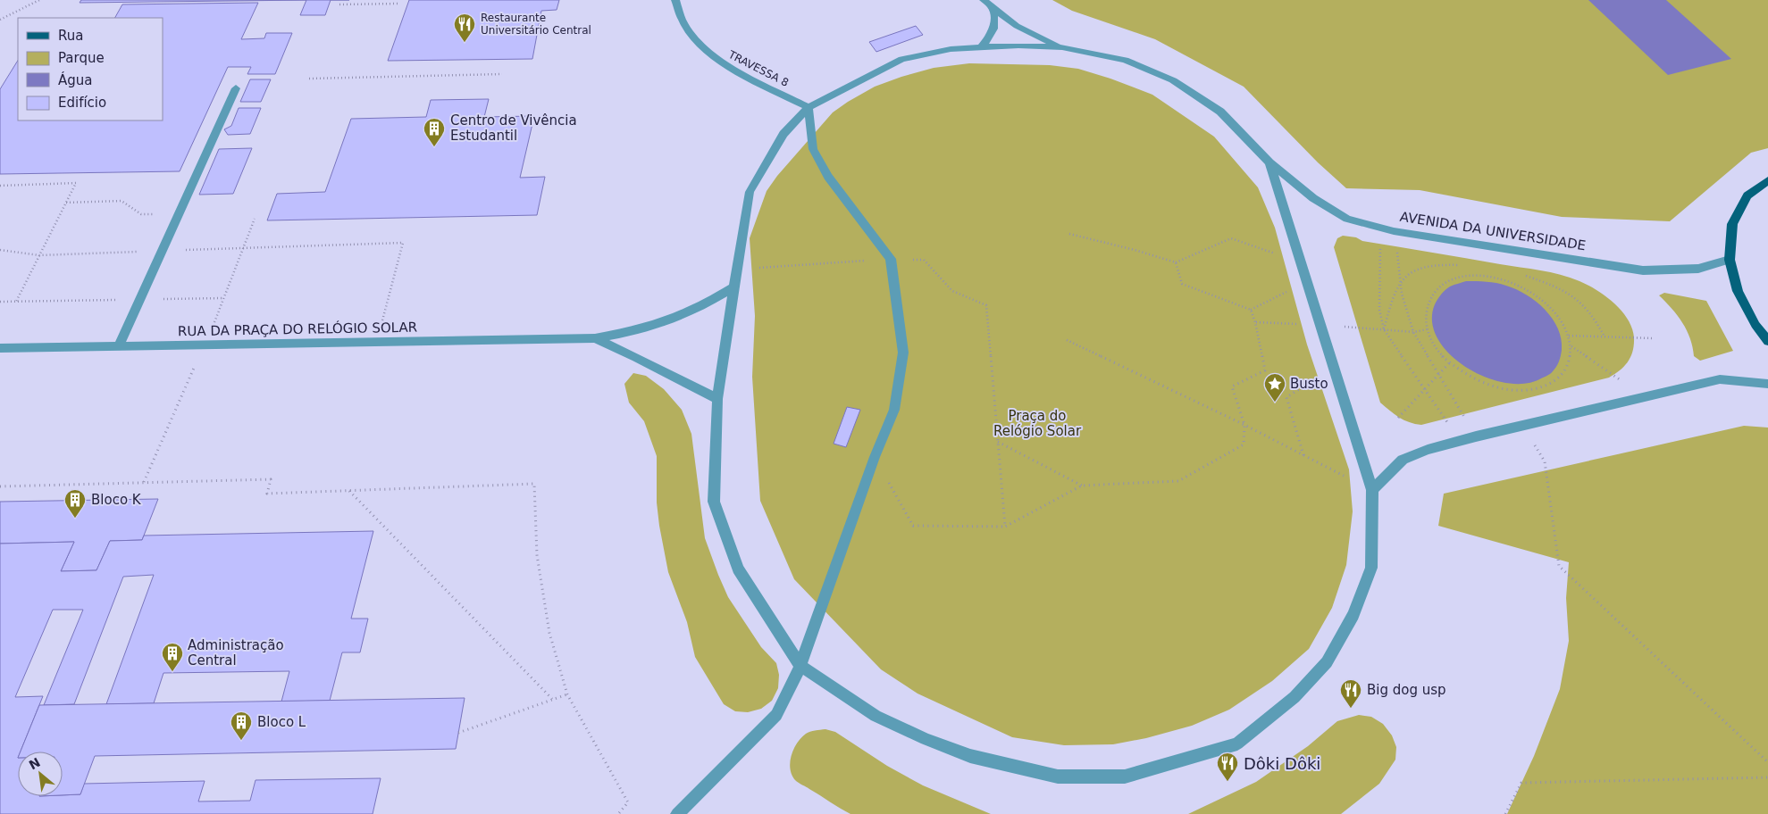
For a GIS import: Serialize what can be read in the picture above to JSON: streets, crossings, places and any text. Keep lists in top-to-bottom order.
{
  "streets": {
    "street": ["TRAVESSA 8", "AVENIDA DA UNIVERSIDADE", "RUA DA PRAÇA DO RELÓGIO SOLAR"]
  },
  "parks": ["Praça do Relógio Solar"],
  "places": {
    "restaurant": ["Restaurante Universitário Central", "Big dog usp", "Dôki Dôki"],
    "building": [
      "Centro de Vivência Estudantil",
      "Bloco K",
      "Administração Central",
      "Bloco L"
    ],
    "place": ["Busto"]
  },
  "legend": [
    "Rua",
    "Parque",
    "Água",
    "Edifício"
  ],
  "north": "top left"
}
